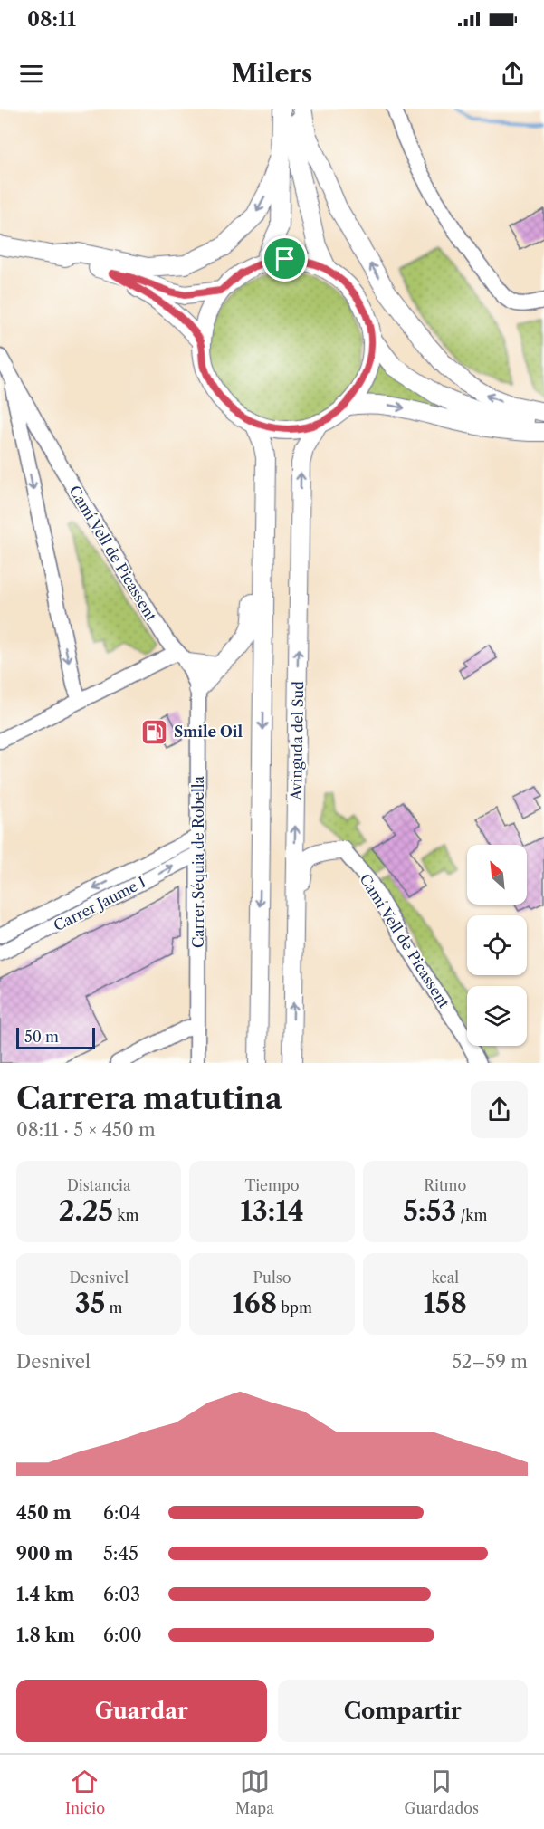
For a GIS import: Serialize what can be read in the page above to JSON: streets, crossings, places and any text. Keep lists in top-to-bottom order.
{
  "streets": {
    "main road": ["Avinguda del Sud"],
    "street": ["Camí Vell de Picassent", "Carrer Séquia de Robella", "Carrer Jaume I"]
  },
  "crossings": [
    ["Camí Vell de Picassent", "Carrer Séquia de Robella"],
    ["Carrer Séquia de Robella", "Carrer Jaume I"]
  ],
  "places": {
    "fuel station": ["Smile Oil"]
  },
  "scale_bar": "50 m",
  "north": "top left",
  "page": {
    "status": "08:11",
    "header": "Milers",
    "scale": "50 m",
    "heading": ["Carrera matutina", "08:11 · 5 × 450 m"],
    "stats": [
      ["Distancia", "2.25 km"],
      ["Tiempo", "13:14"],
      ["Ritmo", "5:53 /km"],
      ["Desnivel", "35 m"],
      ["Pulso", "168 bpm"],
      ["kcal", "158"]
    ],
    "chart": ["Desnivel", "52–59 m"],
    "list": [
      {
        "name": "450 m",
        "note": "6:04"
      },
      {
        "name": "900 m",
        "note": "5:45"
      },
      {
        "name": "1.4 km",
        "note": "6:03"
      },
      {
        "name": "1.8 km",
        "note": "6:00"
      }
    ],
    "buttons": ["Guardar", "Compartir"],
    "tabs": ["Inicio", "Mapa", "Guardados"]
  }
}
